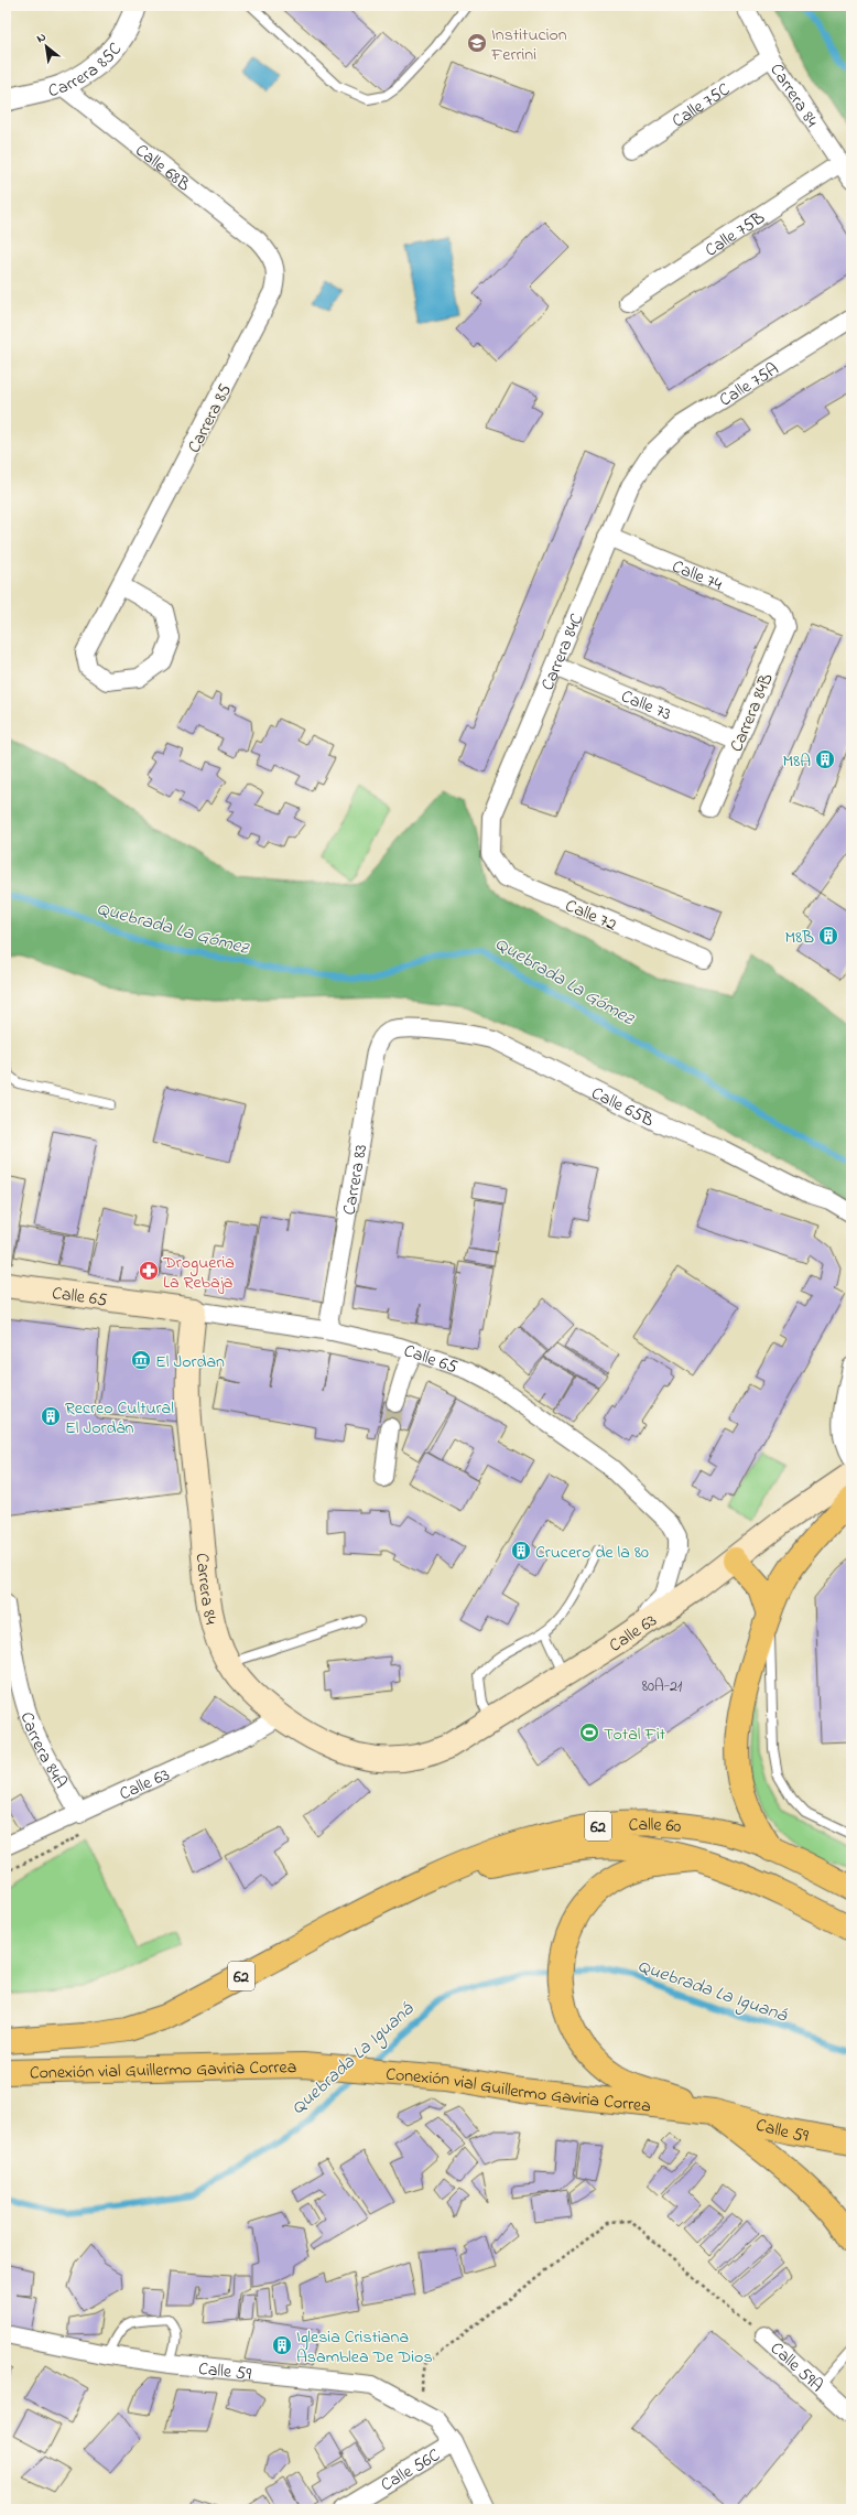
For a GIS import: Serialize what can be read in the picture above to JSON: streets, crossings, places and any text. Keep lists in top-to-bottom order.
{
  "streets": {
    "highway": [
      "Calle 60",
      "62",
      "Conexión vial Guillermo Gaviria Correa",
      "Calle 59"
    ],
    "main road": ["Carrera 84", "Calle 65", "Calle 63"],
    "street": [
      "Carrera 85C",
      "Calle 75C",
      "Calle 68B",
      "Calle 75B",
      "Calle 75A",
      "Carrera 85",
      "Calle 74",
      "Carrera 84C",
      "Calle 73",
      "Carrera 84B",
      "Calle 72",
      "Calle 65B",
      "Carrera 83",
      "Carrera 84A",
      "Calle 59A",
      "Calle 56C"
    ]
  },
  "crossings": [
    ["Carrera 85C", "Calle 68B"],
    ["Carrera 84", "Calle 75C"],
    ["Carrera 84", "Calle 75B"],
    ["Carrera 84", "Calle 65"],
    ["Carrera 84", "Calle 63"],
    ["Calle 68B", "Carrera 85"],
    ["Calle 75A", "Carrera 84C"],
    ["Calle 74", "Carrera 84C"],
    ["Calle 74", "Carrera 84B"],
    ["Carrera 84C", "Calle 73"],
    ["Carrera 84C", "Calle 72"],
    ["Calle 73", "Carrera 84B"],
    ["Calle 65B", "Carrera 83"],
    ["Carrera 83", "Calle 65"],
    ["Calle 65", "Calle 63"],
    ["Calle 63", "Carrera 84A"],
    ["Calle 60", "Conexión vial Guillermo Gaviria Correa"],
    ["Conexión vial Guillermo Gaviria Correa", "Calle 59"],
    ["Calle 59", "Calle 56C"]
  ],
  "water": ["Quebrada La Gómez", "Quebrada La Iguaná"],
  "places": {
    "school or university": ["Institucion Ferrini"],
    "building": [
      "M8A",
      "M8B",
      "Recreo Cultural El Jordán",
      "Crucero de la 80",
      "Iglesia Cristiana Asamblea De Dios"
    ],
    "pharmacy": ["Drogueria La Rebaja"],
    "museum": ["El Jordan"],
    "sports": ["Total Fit"]
  },
  "house_numbers": ["80A-21"],
  "north": "top left"
}
